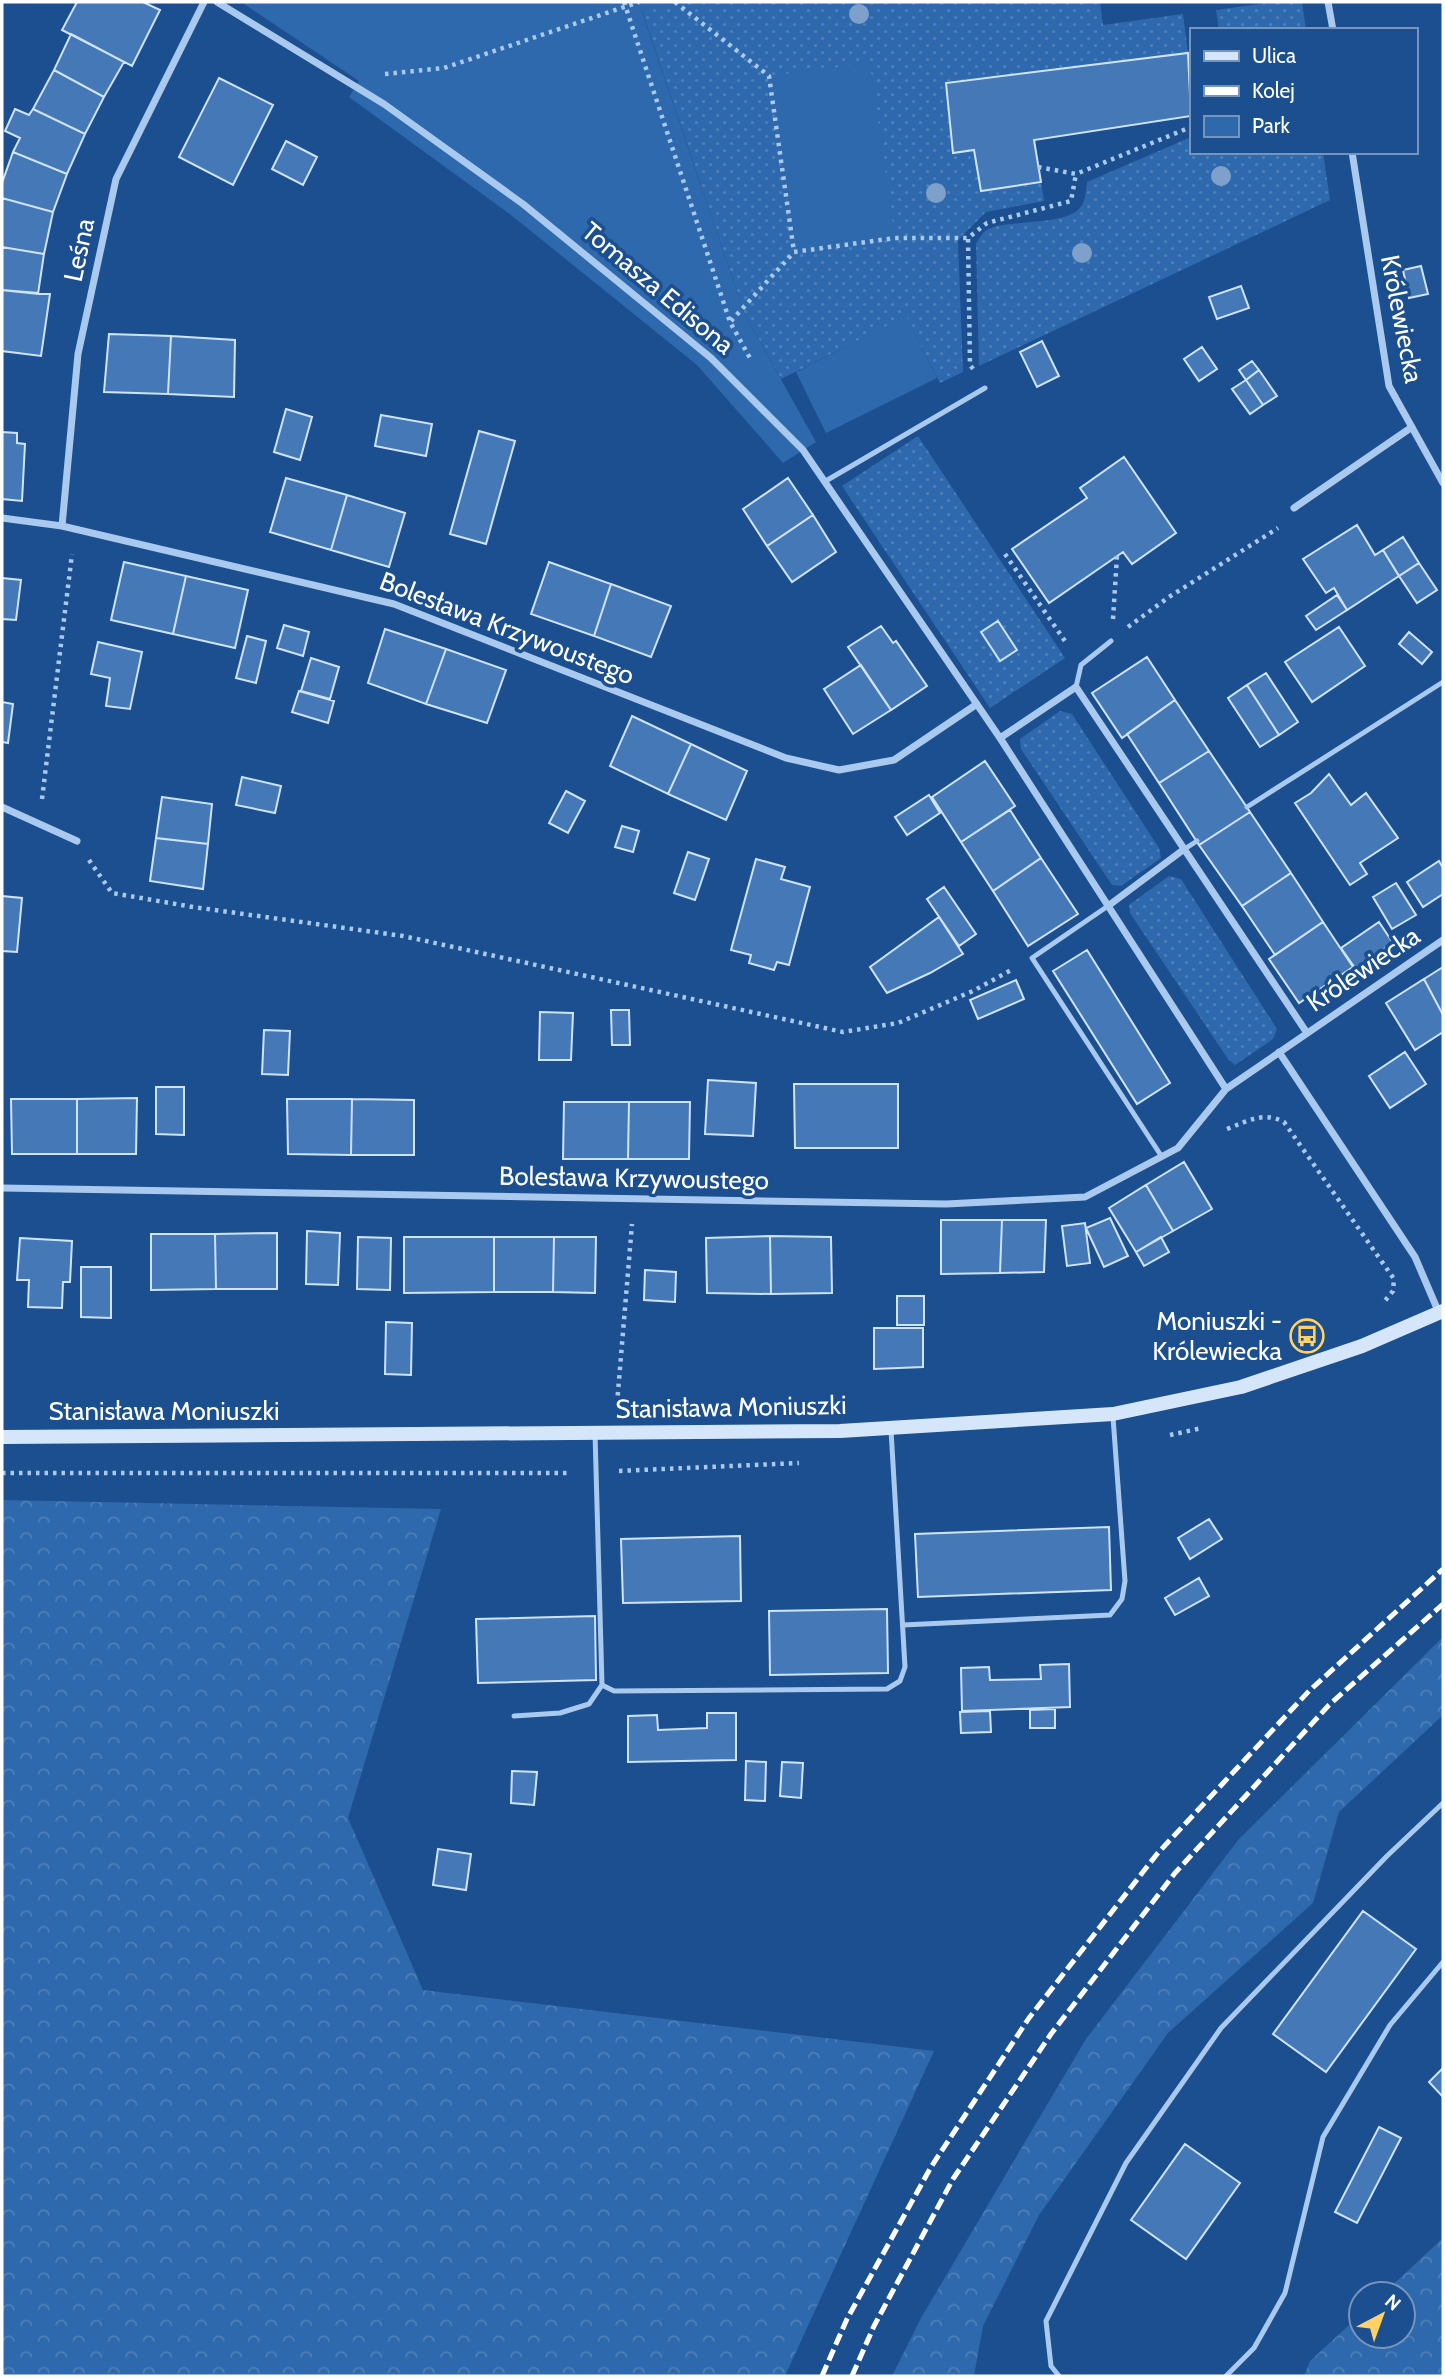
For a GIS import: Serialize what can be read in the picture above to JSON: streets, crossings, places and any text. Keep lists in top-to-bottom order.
{
  "streets": {
    "street": [
      "Leśna",
      "Tomasza Edisona",
      "Królewiecka",
      "Bolesława Krzywoustego",
      "Stanisława Moniuszki"
    ]
  },
  "crossings": [
    ["Leśna", "Bolesława Krzywoustego"],
    ["Tomasza Edisona", "Bolesława Krzywoustego"],
    ["Królewiecka", "Bolesława Krzywoustego"]
  ],
  "places": {
    "bus stop": ["Moniuszki - Królewiecka"]
  },
  "legend": ["Ulica", "Kolej", "Park"],
  "north": "top right"
}
